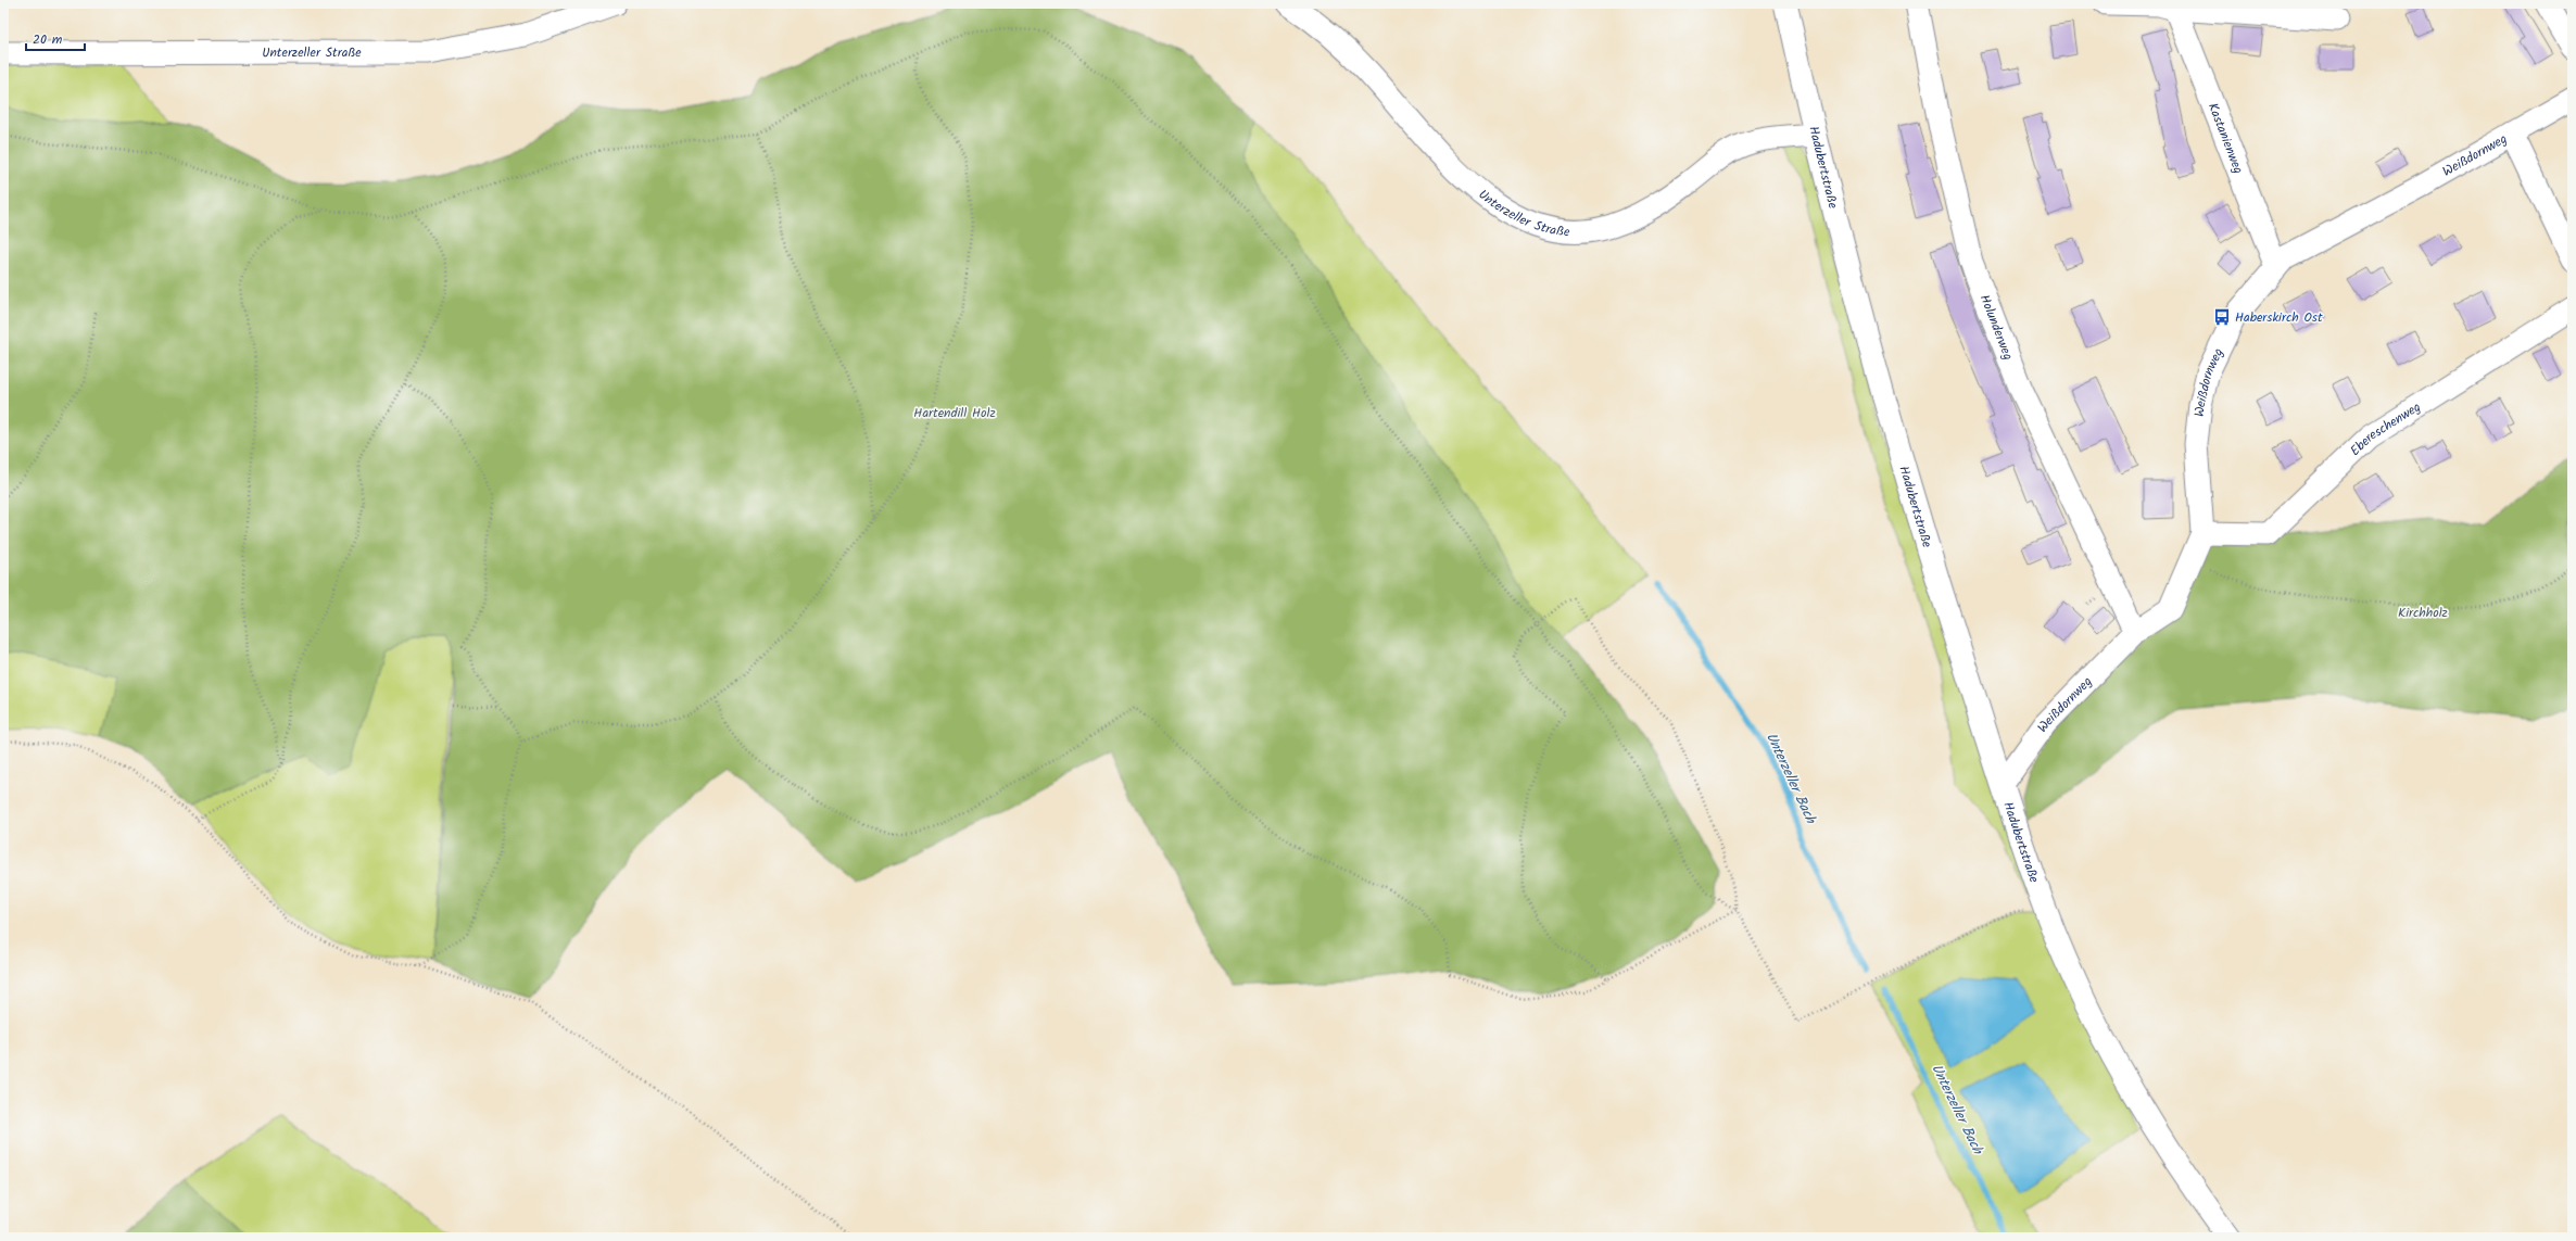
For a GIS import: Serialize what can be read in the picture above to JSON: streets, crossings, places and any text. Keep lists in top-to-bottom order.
{
  "streets": {
    "street": [
      "Unterzeller Straße",
      "Kastanienweg",
      "Weißdornweg",
      "Hadubertstraße",
      "Holunderweg",
      "Ebereschenweg"
    ]
  },
  "crossings": [
    ["Unterzeller Straße", "Hadubertstraße"],
    ["Kastanienweg", "Weißdornweg"],
    ["Weißdornweg", "Hadubertstraße"],
    ["Weißdornweg", "Holunderweg"],
    ["Weißdornweg", "Ebereschenweg"]
  ],
  "water": ["Unterzeller Bach"],
  "parks": ["Hartendill Holz", "Kirchholz"],
  "places": {
    "bus stop": ["Haberskirch Ost"]
  },
  "scale_bar": "20 m"
}
